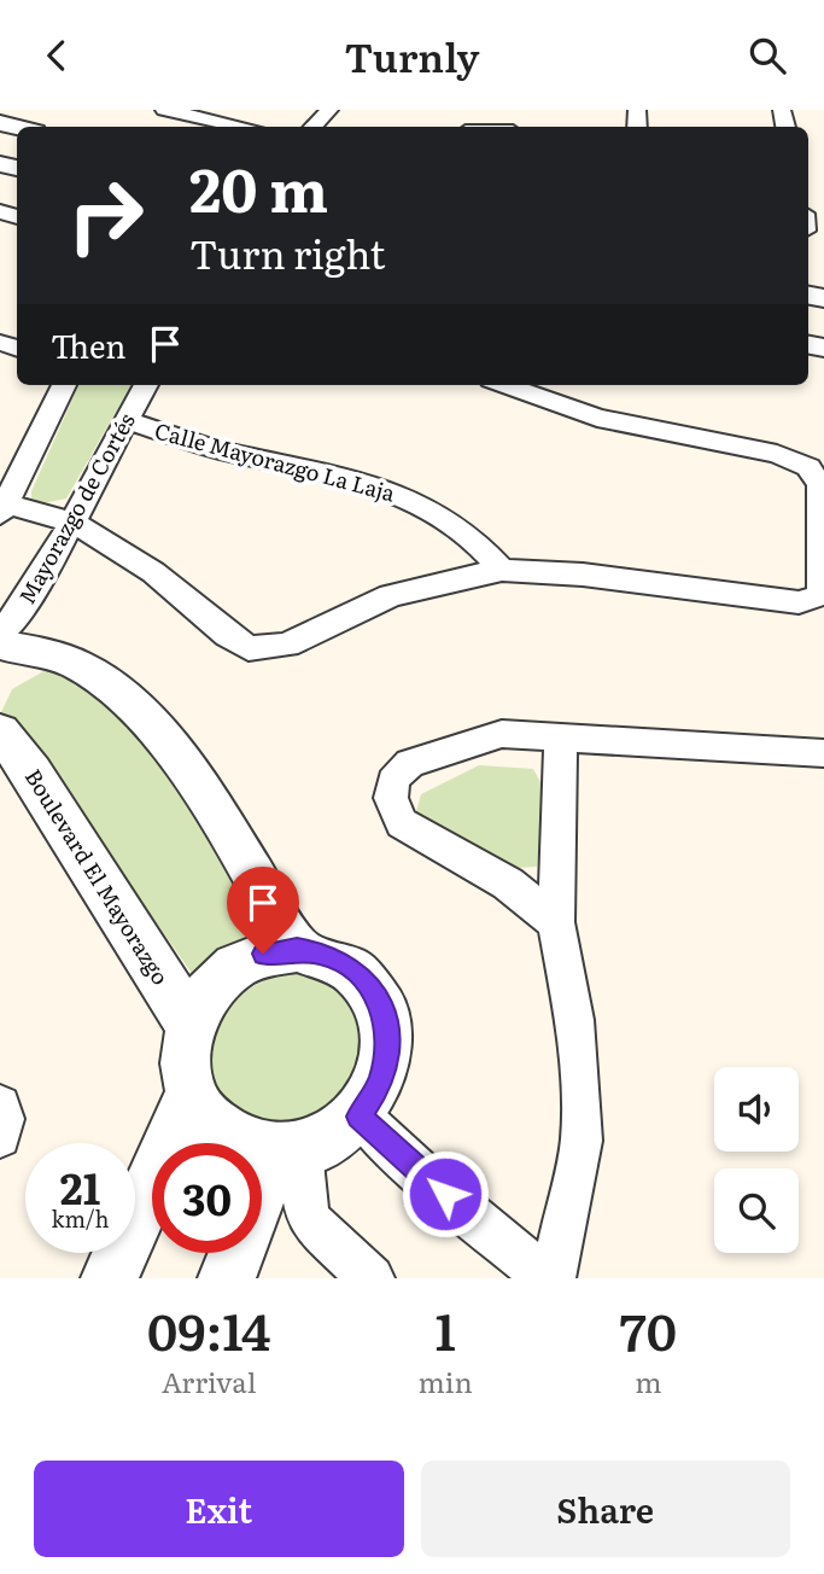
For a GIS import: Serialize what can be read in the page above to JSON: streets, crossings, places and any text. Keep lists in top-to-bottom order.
{
  "streets": {
    "street": ["Calle Mayorazgo La Laja", "Mayorazgo de Cortés", "Boulevard El Mayorazgo"]
  },
  "crossings": [
    ["Calle Mayorazgo La Laja", "Mayorazgo de Cortés"]
  ],
  "page": {
    "header": "Turnly",
    "turn": ["20 m", "Turn right"],
    "then": "Then",
    "speed": "21 km/h",
    "limit": "30",
    "eta": [
      "09:14",
      "Arrival",
      "1",
      "min",
      "70",
      "m"
    ],
    "buttons": ["Exit", "Share"]
  }
}
